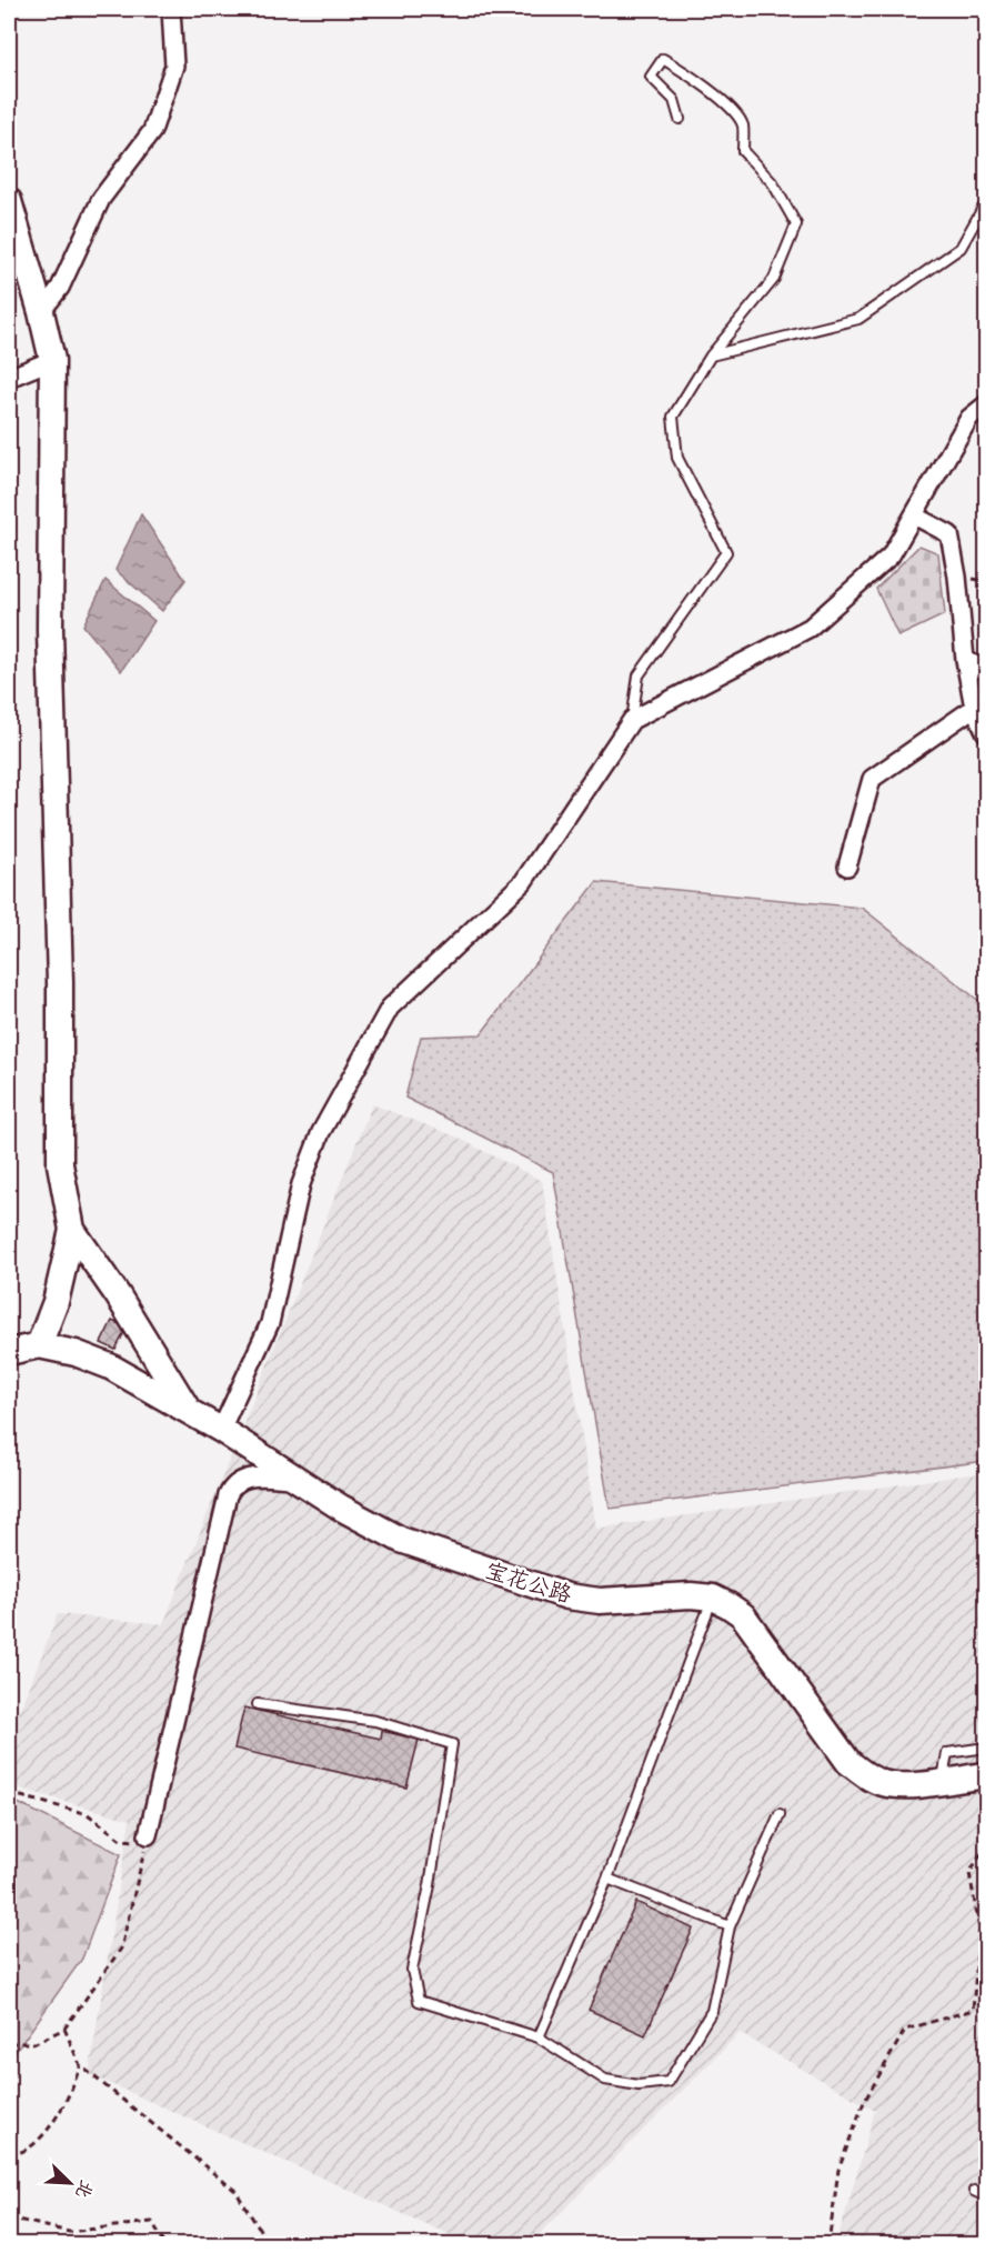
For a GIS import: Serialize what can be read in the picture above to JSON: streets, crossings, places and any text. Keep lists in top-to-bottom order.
{
  "streets": {
    "street": ["宝花公路"]
  },
  "north": "bottom right"
}
